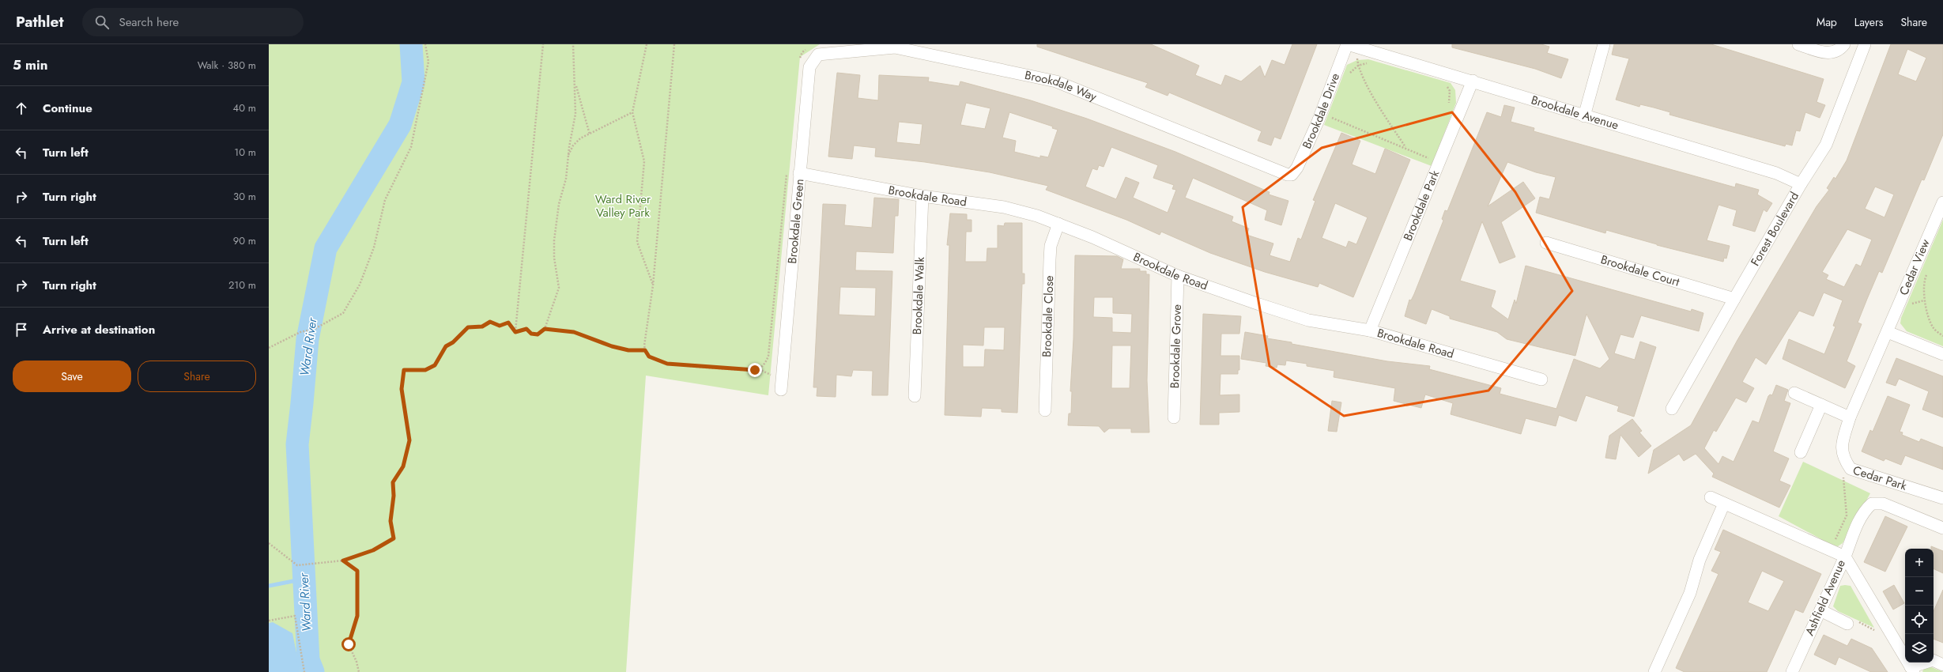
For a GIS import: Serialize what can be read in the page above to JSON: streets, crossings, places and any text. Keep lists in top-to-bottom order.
{
  "streets": {
    "street": [
      "Brookdale Way",
      "Brookdale Drive",
      "Brookdale Avenue",
      "Brookdale Road",
      "Brookdale Park",
      "Brookdale Green",
      "Forest Boulevard",
      "Cedar View",
      "Brookdale Court",
      "Brookdale Walk",
      "Brookdale Close",
      "Brookdale Grove",
      "Cedar Park",
      "Ashfield Avenue"
    ]
  },
  "crossings": [
    ["Brookdale Way", "Brookdale Drive"],
    ["Brookdale Way", "Brookdale Green"],
    ["Brookdale Drive", "Brookdale Avenue"],
    ["Brookdale Avenue", "Brookdale Park"],
    ["Brookdale Avenue", "Forest Boulevard"],
    ["Brookdale Road", "Brookdale Park"],
    ["Brookdale Road", "Brookdale Green"],
    ["Brookdale Road", "Brookdale Walk"],
    ["Brookdale Road", "Brookdale Close"],
    ["Brookdale Road", "Brookdale Grove"],
    ["Forest Boulevard", "Brookdale Court"],
    ["Cedar View", "Cedar Park"]
  ],
  "water": ["Ward River"],
  "parks": ["Ward River Valley Park"],
  "page": {
    "header": "Pathlet",
    "search": "Search here",
    "nav": ["Map", "Layers", "Share"],
    "heading": ["5 min", "Walk · 380 m"],
    "list": [
      ["Continue", "40 m"],
      ["Turn left", "10 m"],
      ["Turn right", "30 m"],
      ["Turn left", "90 m"],
      ["Turn right", "210 m"],
      "Arrive at destination"
    ],
    "buttons": ["Save", "Share"],
    "map_buttons": ["+", "−"]
  }
}
